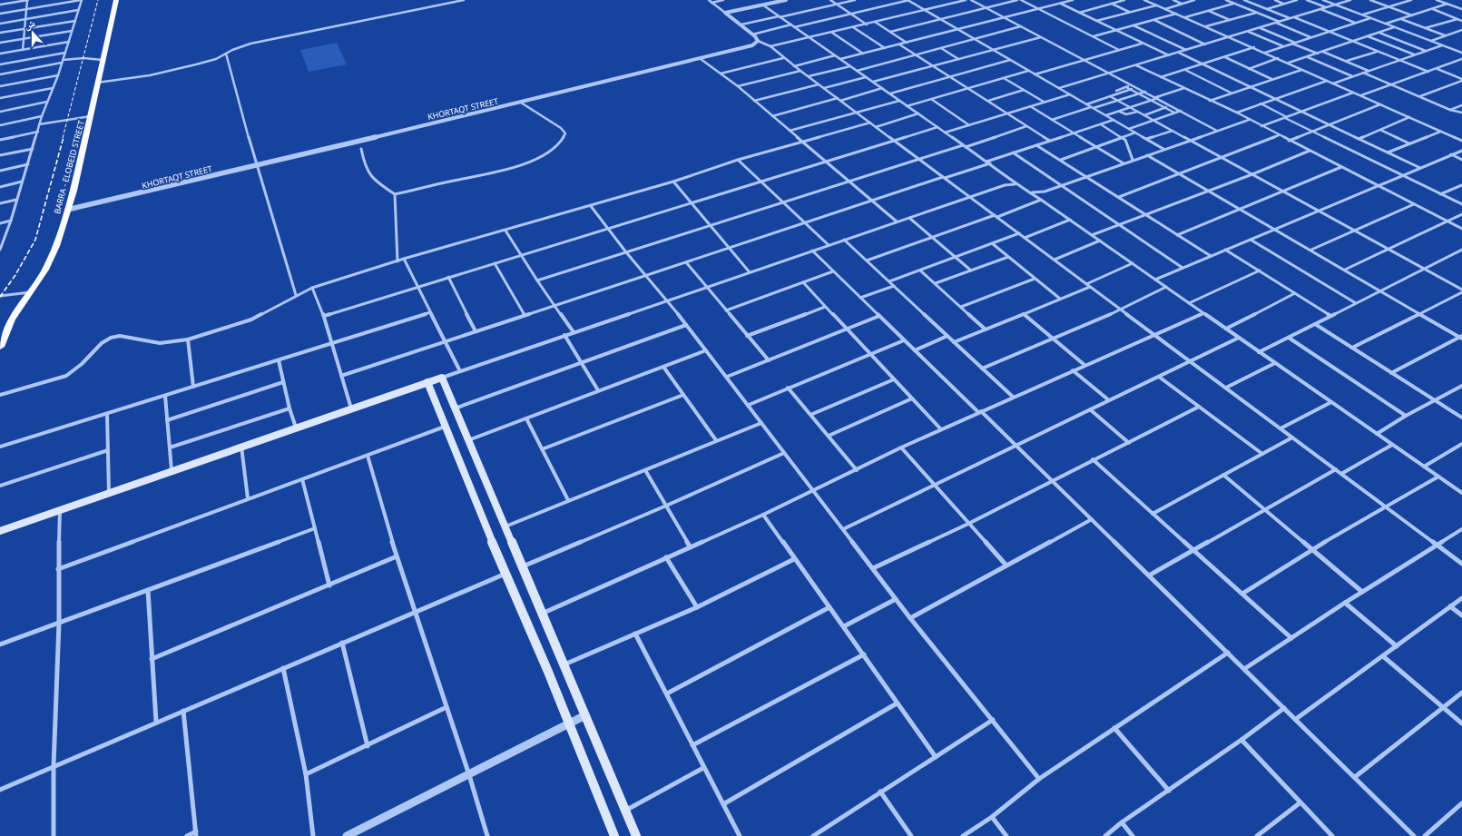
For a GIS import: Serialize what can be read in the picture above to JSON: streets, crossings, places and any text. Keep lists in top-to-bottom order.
{
  "streets": {
    "main road": ["BARRA - ELOBEID STREET"],
    "street": ["KHORTAQT STREET"]
  },
  "crossings": [
    ["KHORTAQT STREET", "BARRA - ELOBEID STREET"]
  ],
  "north": "top"
}
